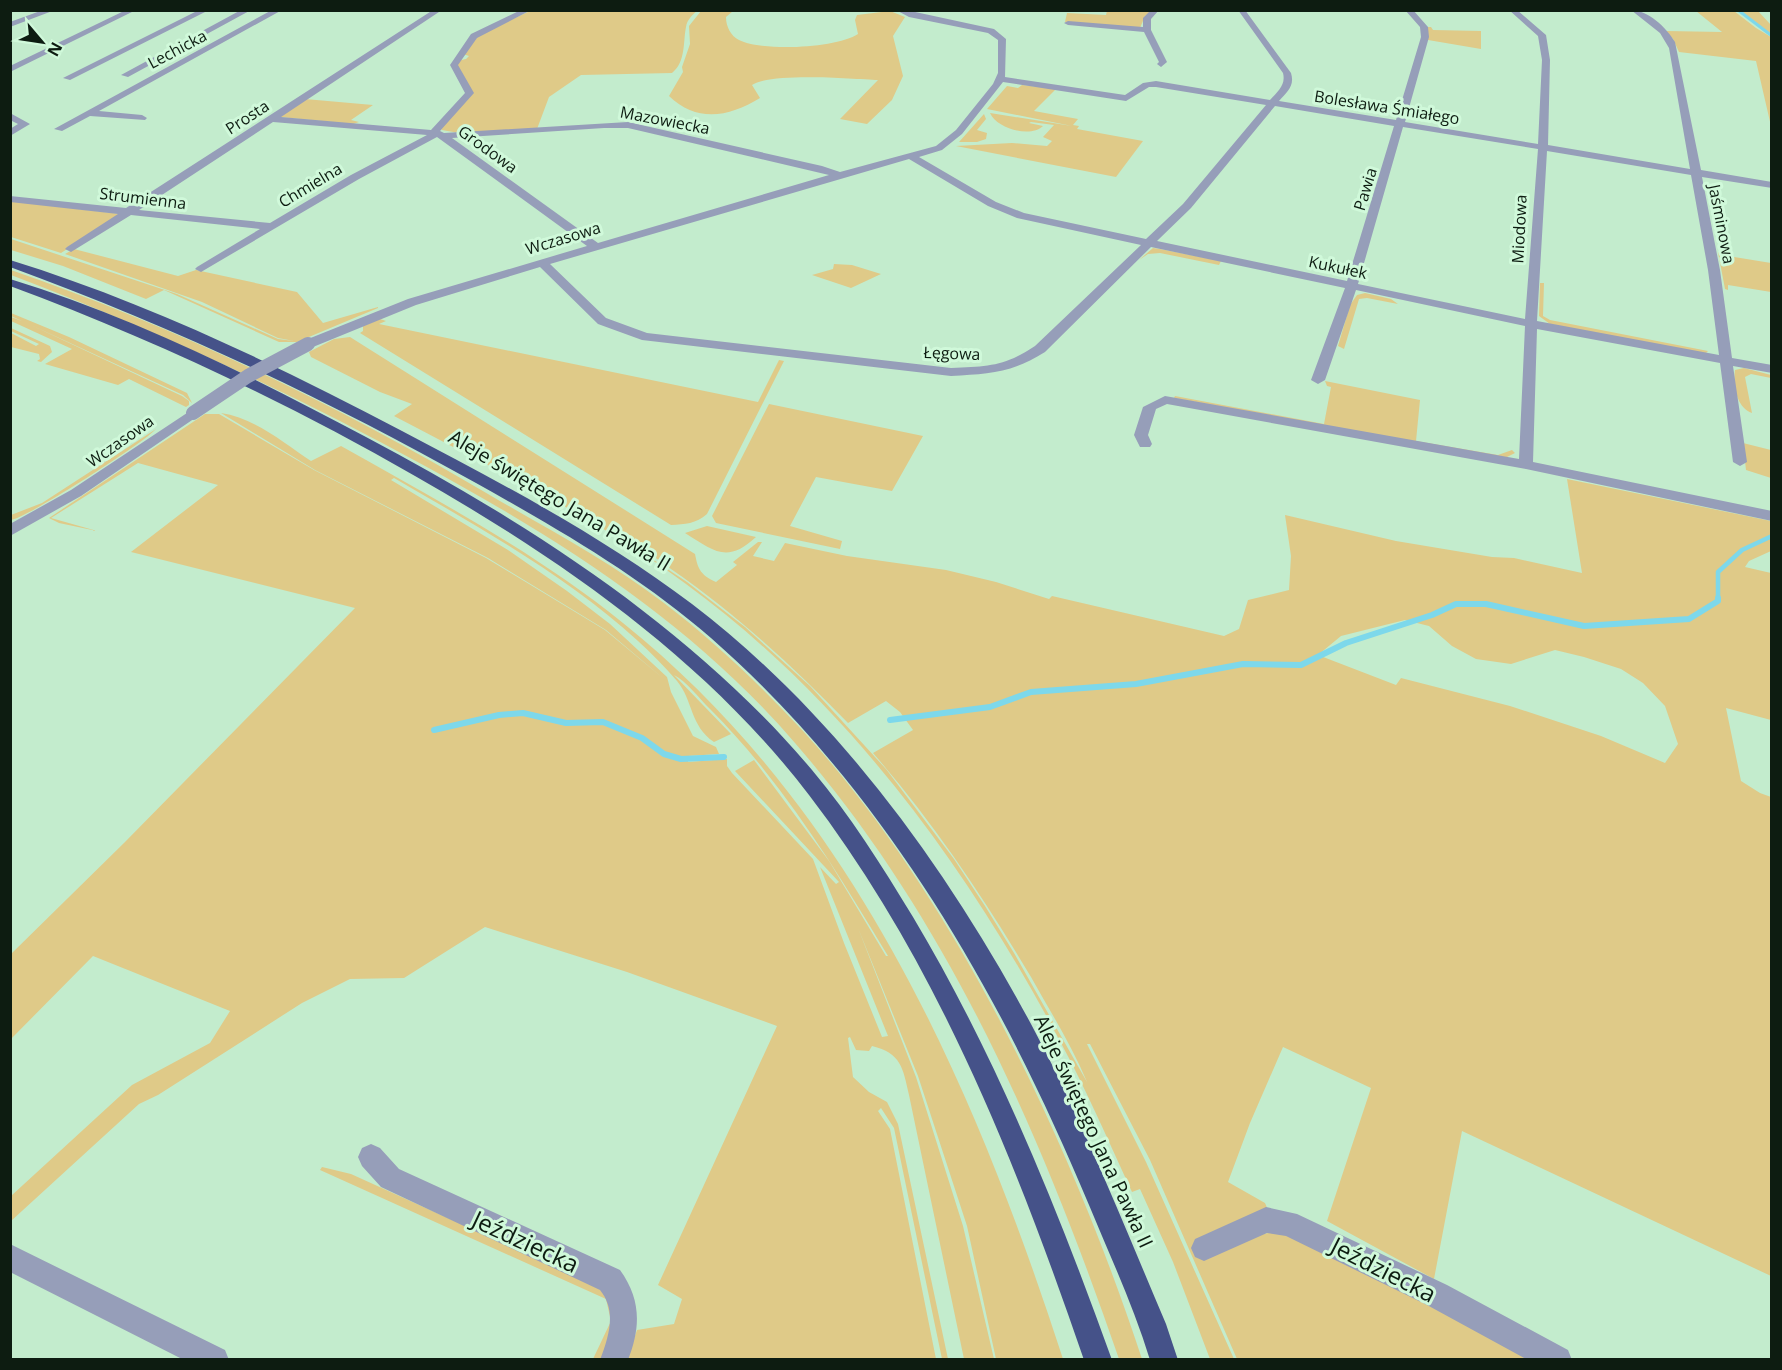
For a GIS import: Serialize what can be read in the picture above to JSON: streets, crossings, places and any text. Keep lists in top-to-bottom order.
{
  "streets": {
    "highway": ["Aleje świętego Jana Pawła II"],
    "street": [
      "Lechicka",
      "Bolesława Śmiałego",
      "Prosta",
      "Mazowiecka",
      "Grodowa",
      "Chmielna",
      "Pawia",
      "Strumienna",
      "Jaśminowa",
      "Miodowa",
      "Wczasowa",
      "Kukułek",
      "Łęgowa",
      "Jeździecka"
    ]
  },
  "crossings": [
    ["Bolesława Śmiałego", "Pawia"],
    ["Bolesława Śmiałego", "Jaśminowa"],
    ["Bolesława Śmiałego", "Miodowa"],
    ["Bolesława Śmiałego", "Wczasowa"],
    ["Bolesława Śmiałego", "Łęgowa"],
    ["Prosta", "Grodowa"],
    ["Prosta", "Strumienna"],
    ["Mazowiecka", "Grodowa"],
    ["Mazowiecka", "Chmielna"],
    ["Mazowiecka", "Wczasowa"],
    ["Grodowa", "Chmielna"],
    ["Grodowa", "Wczasowa"],
    ["Chmielna", "Strumienna"],
    ["Pawia", "Kukułek"],
    ["Jaśminowa", "Kukułek"],
    ["Miodowa", "Kukułek"],
    ["Wczasowa", "Kukułek"],
    ["Wczasowa", "Łęgowa"],
    ["Kukułek", "Łęgowa"]
  ],
  "north": "bottom right"
}
